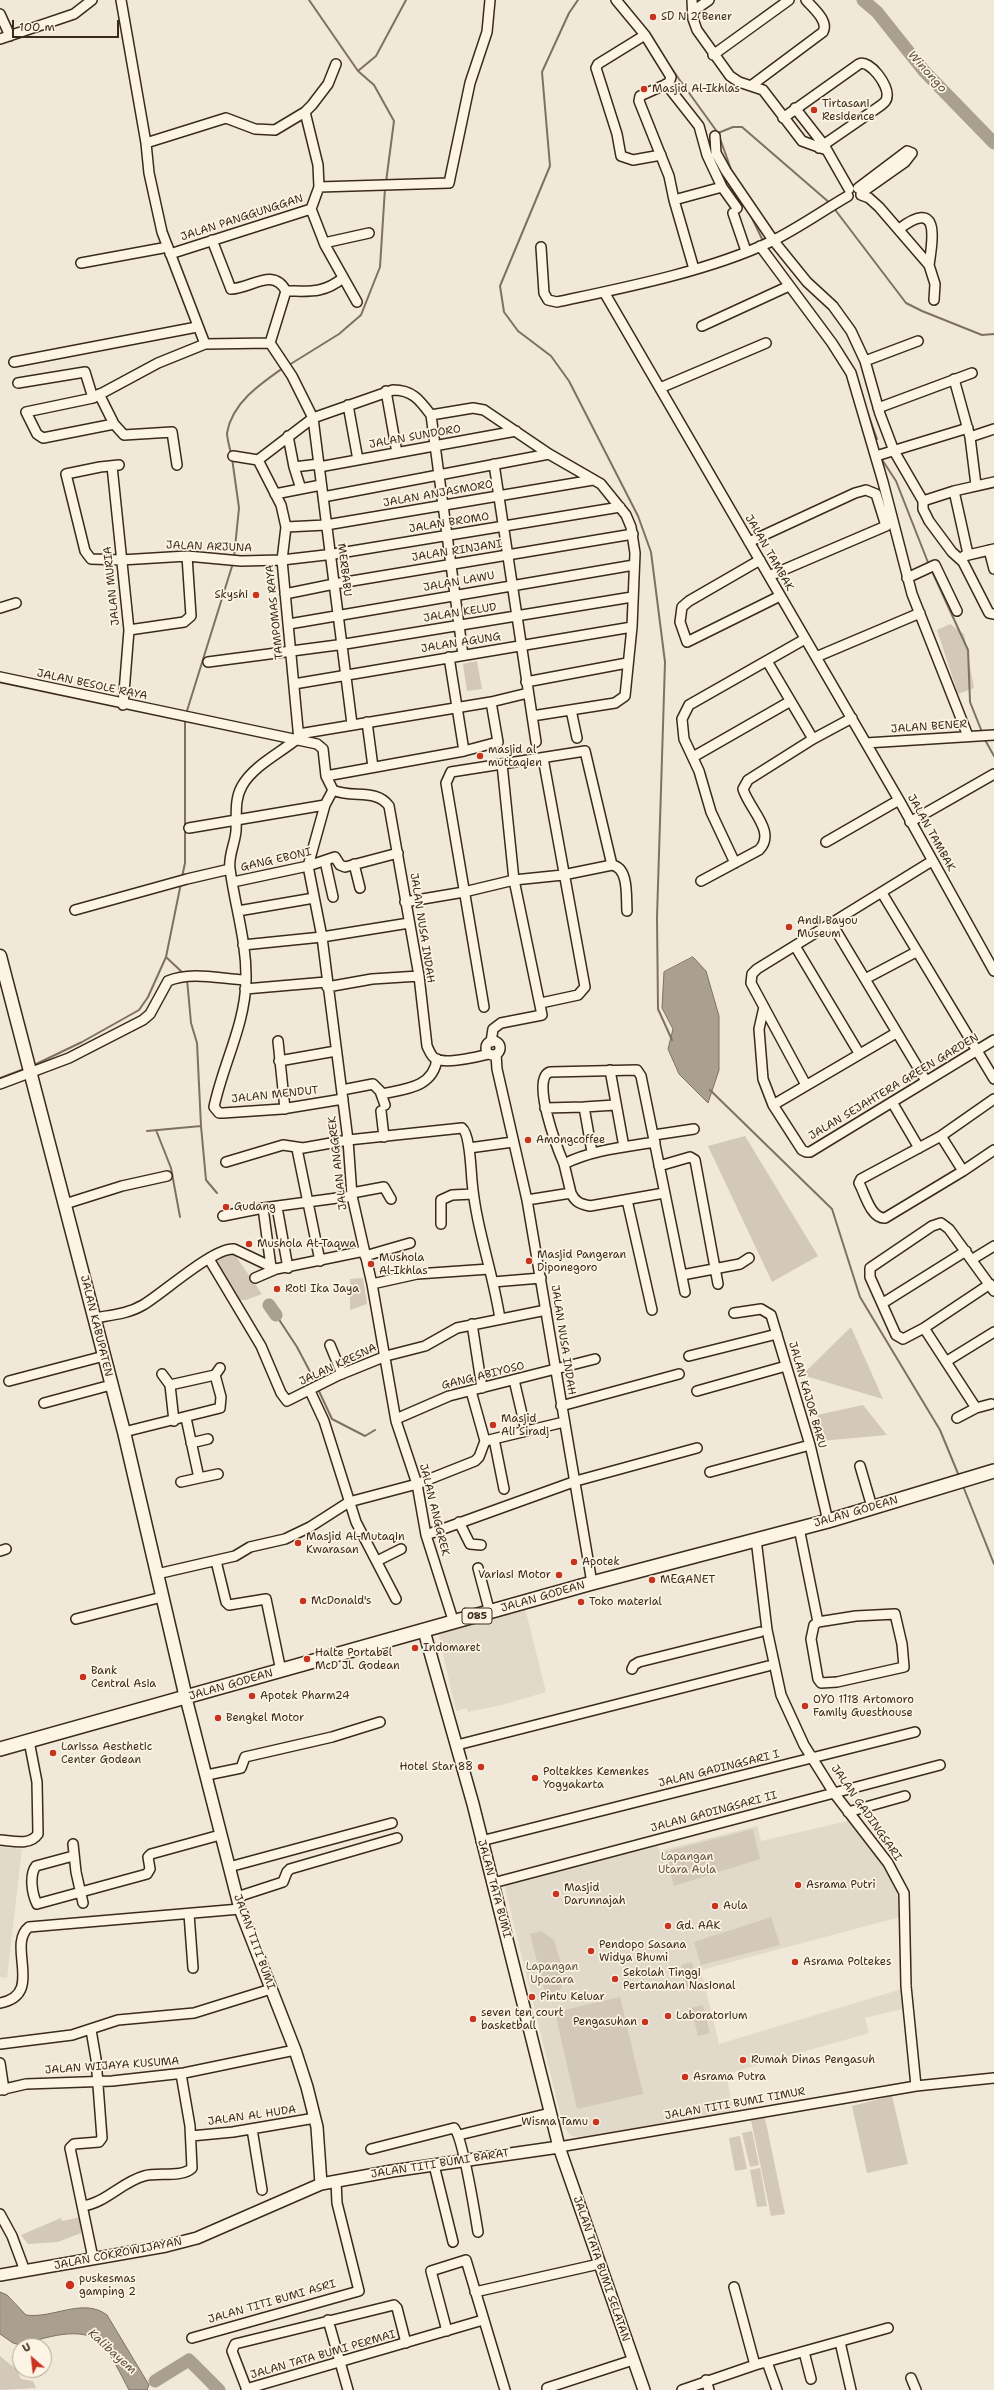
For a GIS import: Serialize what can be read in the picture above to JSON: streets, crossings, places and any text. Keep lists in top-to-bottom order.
{
  "streets": {
    "main road": ["JALAN KABUPATEN", "JALAN GODEAN", "085"],
    "street": [
      "JALAN PANGGUNGGAN",
      "JALAN SUNDORO",
      "JALAN ANJASMORO",
      "JALAN BROMO",
      "JALAN ARJUNA",
      "JALAN RINJANI",
      "JALAN TAMBAK",
      "MERBABU",
      "JALAN LAWU",
      "JALAN MURIA",
      "TAMPOMAS RAYA",
      "JALAN KELUD",
      "JALAN AGUNG",
      "JALAN BESOLE RAYA",
      "JALAN BENER",
      "GANG EBONI",
      "JALAN NUSA INDAH",
      "JALAN SEJAHTERA GREEN GARDEN",
      "JALAN MENDUT",
      "JALAN ANGGREK",
      "JALAN KRESNA",
      "GANG ABIYOSO",
      "JALAN KAJOR BARU",
      "JALAN GADINGSARI I",
      "JALAN GADINGSARI II",
      "JALAN GADINGSARI",
      "JALAN TATA BUMI",
      "JALAN TITI BUMI",
      "JALAN WIJAYA KUSUMA",
      "JALAN TITI BUMI TIMUR",
      "JALAN AL HUDA",
      "JALAN TITI BUMI BARAT",
      "JALAN COKROWIJAYAN",
      "JALAN TATA BUMI SELATAN",
      "JALAN TITI BUMI ASRI",
      "JALAN TATA BUMI PERMAI"
    ]
  },
  "crossings": [
    ["JALAN SUNDORO", "MERBABU"],
    ["JALAN ANJASMORO", "MERBABU"],
    ["JALAN ANJASMORO", "TAMPOMAS RAYA"],
    ["JALAN BROMO", "JALAN ARJUNA"],
    ["JALAN BROMO", "MERBABU"],
    ["JALAN BROMO", "TAMPOMAS RAYA"],
    ["JALAN ARJUNA", "JALAN MURIA"],
    ["JALAN ARJUNA", "TAMPOMAS RAYA"],
    ["JALAN RINJANI", "MERBABU"],
    ["JALAN RINJANI", "TAMPOMAS RAYA"],
    ["JALAN TAMBAK", "JALAN BENER"],
    ["MERBABU", "JALAN LAWU"],
    ["MERBABU", "JALAN KELUD"],
    ["MERBABU", "JALAN AGUNG"],
    ["JALAN LAWU", "TAMPOMAS RAYA"],
    ["JALAN MURIA", "JALAN BESOLE RAYA"],
    ["TAMPOMAS RAYA", "JALAN KELUD"],
    ["TAMPOMAS RAYA", "JALAN AGUNG"],
    ["TAMPOMAS RAYA", "JALAN BESOLE RAYA"],
    ["GANG EBONI", "JALAN NUSA INDAH"],
    ["GANG EBONI", "JALAN ANGGREK"],
    ["JALAN NUSA INDAH", "JALAN ANGGREK"],
    ["JALAN NUSA INDAH", "JALAN KRESNA"],
    ["JALAN NUSA INDAH", "GANG ABIYOSO"],
    ["JALAN NUSA INDAH", "JALAN GODEAN"],
    ["JALAN MENDUT", "JALAN ANGGREK"],
    ["JALAN ANGGREK", "JALAN KRESNA"],
    ["JALAN ANGGREK", "GANG ABIYOSO"],
    ["JALAN ANGGREK", "JALAN GODEAN"],
    ["JALAN KABUPATEN", "JALAN GODEAN"],
    ["JALAN KABUPATEN", "JALAN TITI BUMI"],
    ["JALAN KAJOR BARU", "JALAN GODEAN"],
    ["JALAN GODEAN", "JALAN GADINGSARI"],
    ["JALAN GODEAN", "JALAN TATA BUMI"],
    ["JALAN GODEAN", "JALAN TITI BUMI"],
    ["JALAN GADINGSARI I", "JALAN GADINGSARI"],
    ["JALAN GADINGSARI I", "JALAN TATA BUMI"],
    ["JALAN GADINGSARI II", "JALAN GADINGSARI"],
    ["JALAN GADINGSARI II", "JALAN TATA BUMI"],
    ["JALAN GADINGSARI", "JALAN TITI BUMI TIMUR"],
    ["JALAN TATA BUMI", "JALAN TITI BUMI TIMUR"],
    ["JALAN TATA BUMI", "JALAN TITI BUMI BARAT"],
    ["JALAN TATA BUMI", "JALAN TATA BUMI SELATAN"],
    ["JALAN TITI BUMI", "JALAN WIJAYA KUSUMA"],
    ["JALAN TITI BUMI", "JALAN AL HUDA"],
    ["JALAN TITI BUMI", "JALAN TITI BUMI BARAT"],
    ["JALAN TITI BUMI", "JALAN COKROWIJAYAN"],
    ["JALAN TITI BUMI TIMUR", "JALAN TITI BUMI BARAT"],
    ["JALAN TITI BUMI TIMUR", "JALAN TATA BUMI SELATAN"],
    ["JALAN TITI BUMI BARAT", "JALAN COKROWIJAYAN"],
    ["JALAN TITI BUMI BARAT", "JALAN TATA BUMI SELATAN"],
    ["JALAN TITI BUMI BARAT", "JALAN TITI BUMI ASRI"]
  ],
  "water": ["Winongo", "Kalibayem"],
  "parks": ["Lapangan Utara Aula", "Lapangan Upacara"],
  "places": [
    "SD N 2 Bener",
    "Masjid Al-Ikhlas",
    "Tirtasani Residence",
    "Skyshi",
    "masjid al muttaqien",
    "Andi Bayou Museum",
    "Amongcoffee",
    "Gudang",
    "Mushola At-Taqwa",
    "Masjid Pangeran Diponegoro",
    "Mushola Al-Ikhlas",
    "Roti Ika Jaya",
    "Masjid Ali Siradj",
    "Masjid Al-Mutaqin Kwarasan",
    "Apotek",
    "Variasi Motor",
    "MEGANET",
    "McDonald's",
    "Toko material",
    "Indomaret",
    "Halte Portabel McD Jl. Godean",
    "Bank Central Asia",
    "Apotek Pharm24",
    "OYO 1118 Artomoro Family Guesthouse",
    "Bengkel Motor",
    "Larissa Aesthetic Center Godean",
    "Hotel Star 88",
    "Poltekkes Kemenkes Yogyakarta",
    "Asrama Putri",
    "Masjid Darunnajah",
    "Aula",
    "Gd. AAK",
    "Pendopo Sasana Widya Bhumi",
    "Asrama Poltekes",
    "Sekolah Tinggi Pertanahan Nasional",
    "Pintu Keluar",
    "Laboratorium",
    "seven ten court basketball",
    "Pengasuhan",
    "Rumah Dinas Pengasuh",
    "Asrama Putra",
    "Wisma Tamu",
    "puskesmas gamping 2"
  ],
  "scale_bar": "100 m",
  "north": "top left"
}
